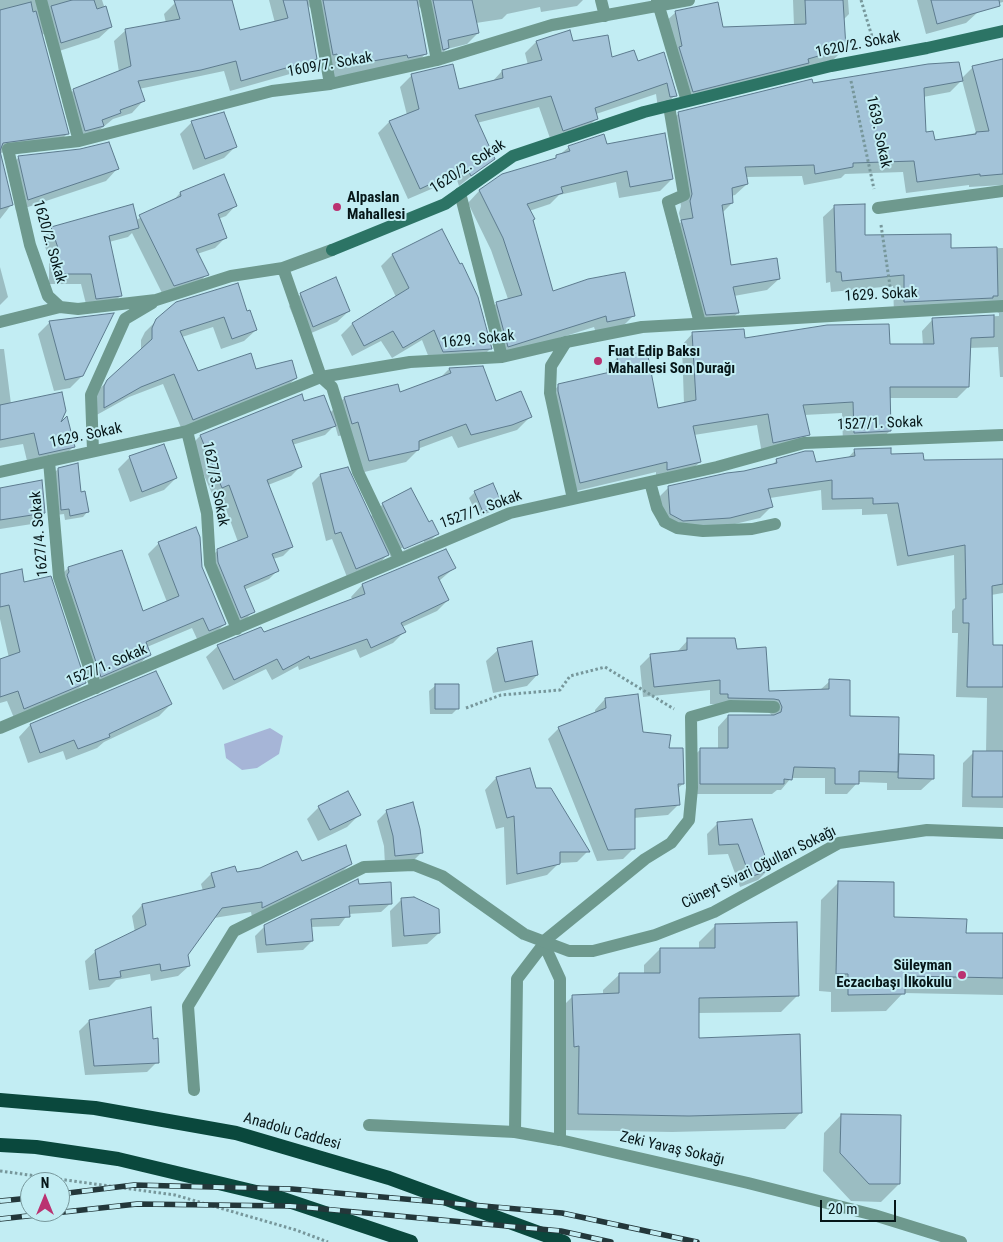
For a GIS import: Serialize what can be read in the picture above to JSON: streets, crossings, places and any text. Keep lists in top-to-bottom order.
{
  "streets": {
    "highway": ["Anadolu Caddesi"],
    "main road": ["1620/2. Sokak"],
    "street": [
      "1609/7. Sokak",
      "1629. Sokak",
      "1527/1. Sokak",
      "1627/3. Sokak",
      "1627/4. Sokak",
      "Cüneyt Sivari Oğulları Sokağı",
      "Zeki Yavaş Sokağı"
    ],
    "path": ["1639. Sokak"]
  },
  "crossings": [
    ["1620/2. Sokak", "1609/7. Sokak"],
    ["1620/2. Sokak", "1639. Sokak"],
    ["1639. Sokak", "1629. Sokak"],
    ["1629. Sokak", "1627/3. Sokak"],
    ["1629. Sokak", "1627/4. Sokak"],
    ["1527/1. Sokak", "1627/3. Sokak"],
    ["1527/1. Sokak", "1627/4. Sokak"]
  ],
  "places": ["Alpaslan Mahallesi", "Fuat Edip Baksı Mahallesi Son Durağı", "Süleyman Eczacıbaşı İlkokulu"],
  "scale_bar": "20 m",
  "north": "top"
}
